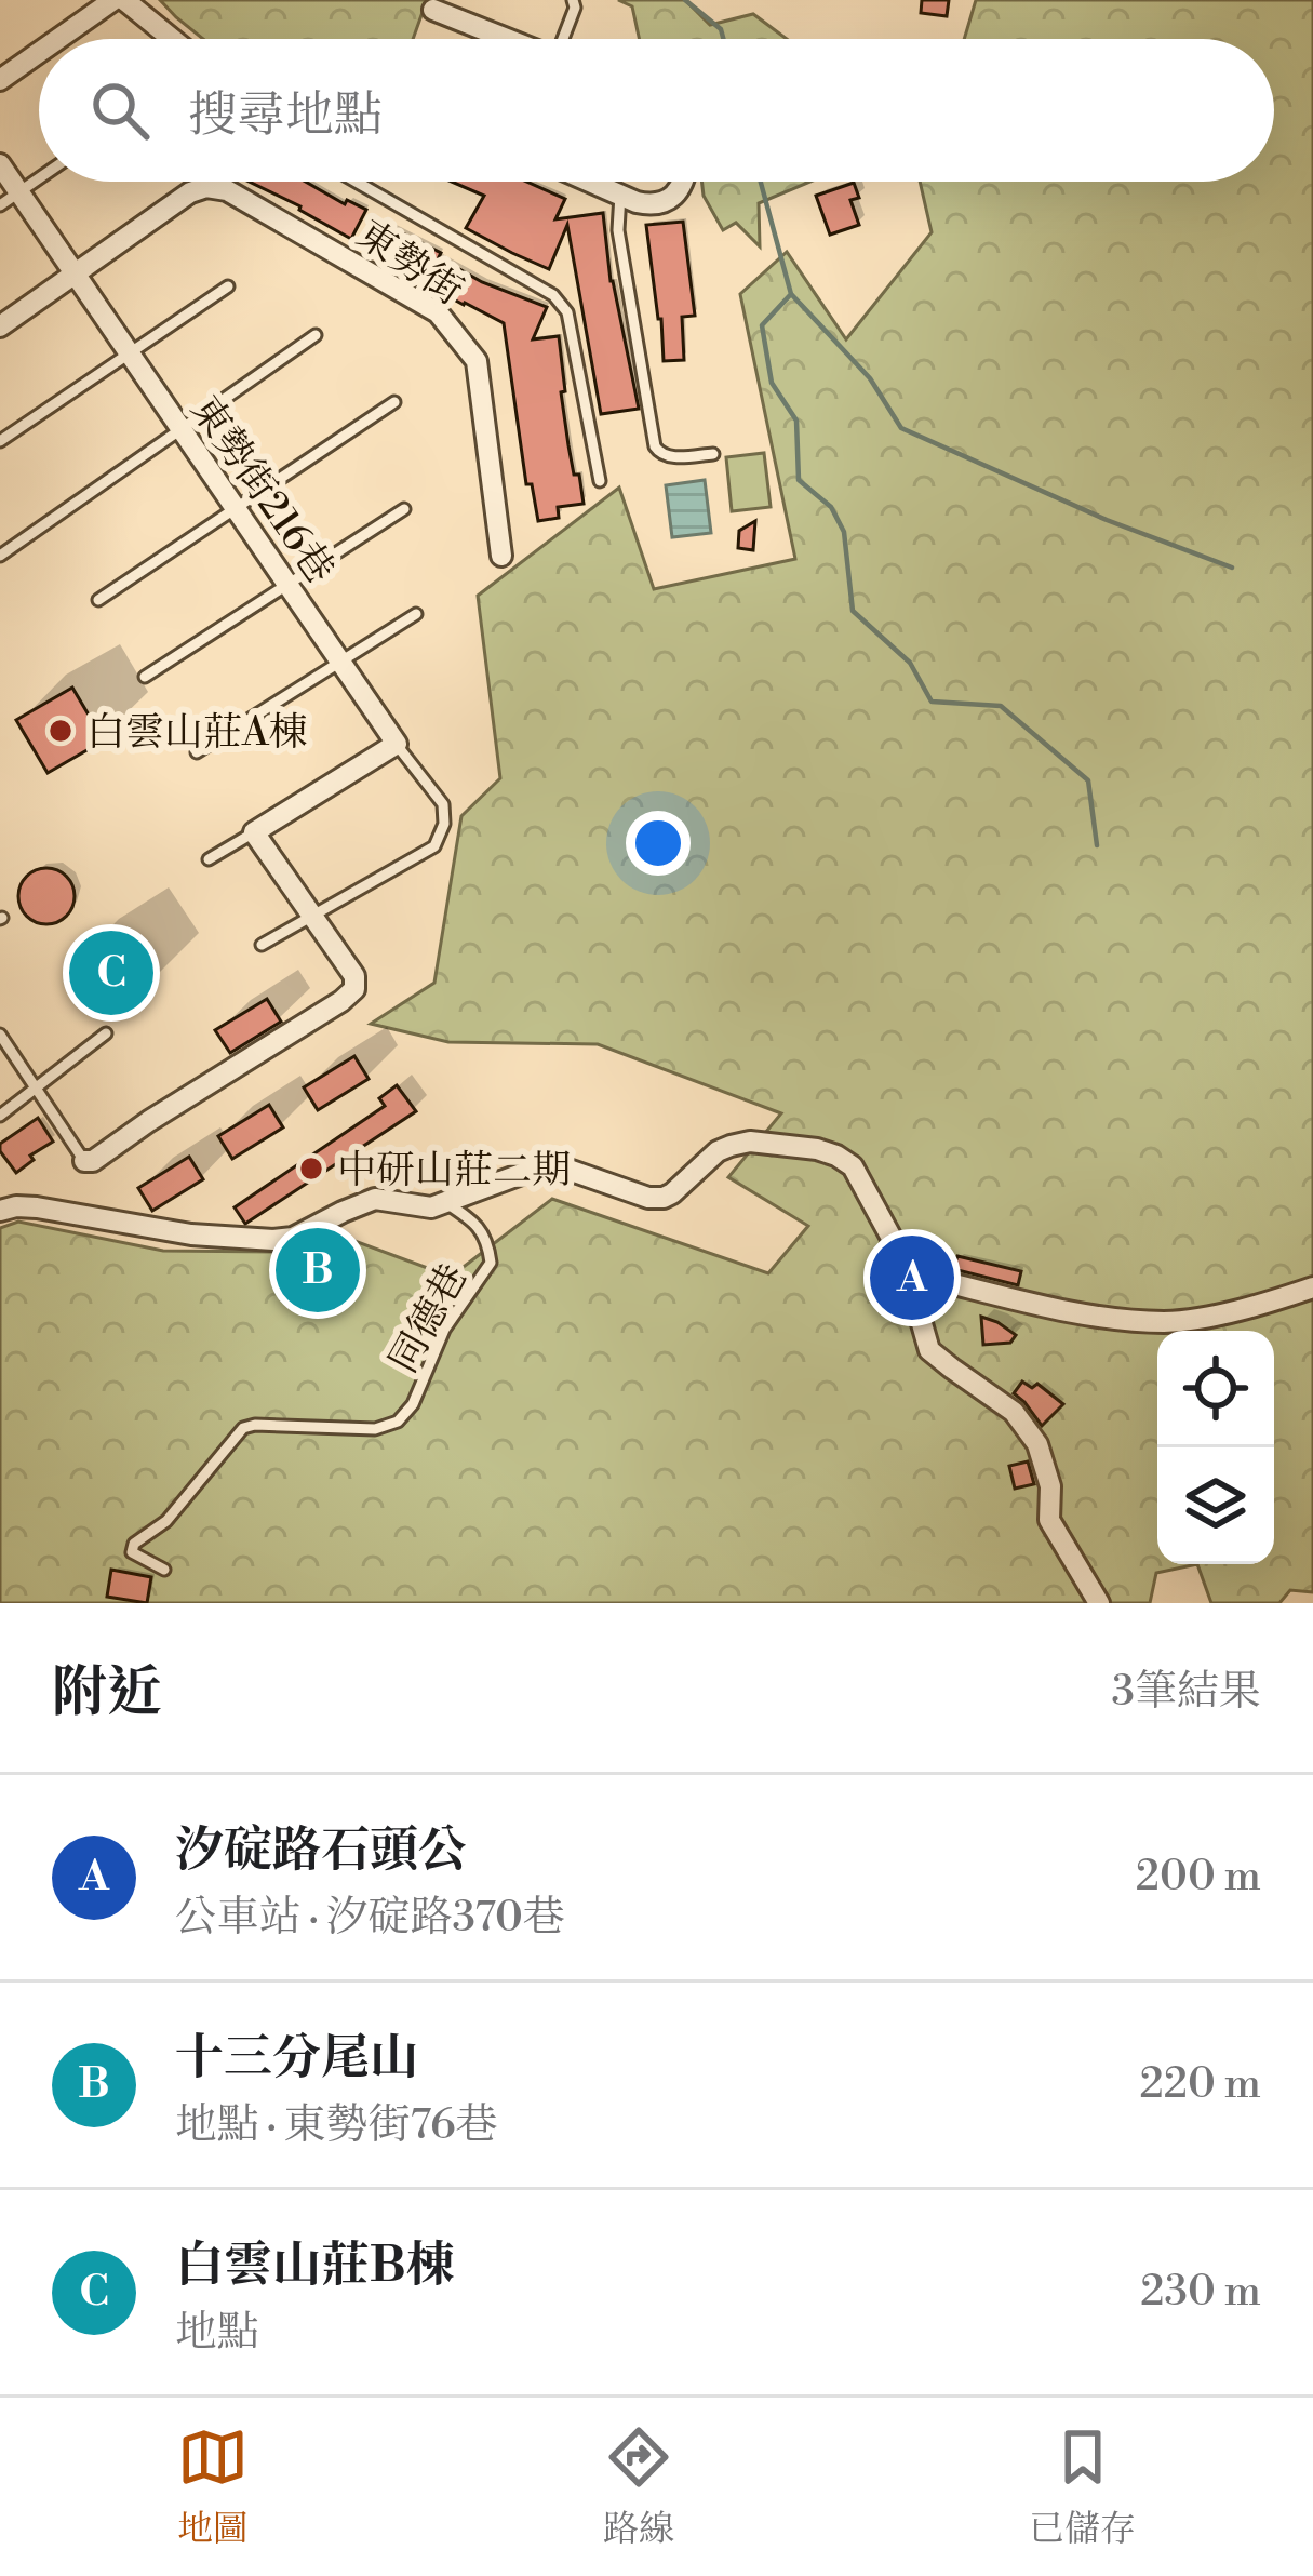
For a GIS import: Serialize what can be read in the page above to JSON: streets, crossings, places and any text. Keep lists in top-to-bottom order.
{
  "streets": {
    "street": ["東勢街", "東勢街216巷"],
    "lane": ["同德巷"]
  },
  "crossings": [
    ["東勢街", "東勢街216巷"]
  ],
  "places": ["白雲山莊A棟", "中研山莊二期"],
  "page": {
    "search": "搜尋地點",
    "pins": ["C", "B", "A"],
    "heading": ["附近", "3筆結果"],
    "list": [
      {
        "mark": "A",
        "name": "汐碇路石頭公",
        "note": "公車站 · 汐碇路370巷",
        "value": "200 m"
      },
      {
        "mark": "B",
        "name": "十三分尾山",
        "note": "地點 · 東勢街76巷",
        "value": "220 m"
      },
      {
        "mark": "C",
        "name": "白雲山莊B棟",
        "note": "地點",
        "value": "230 m"
      }
    ],
    "nav": ["地圖", "路線", "已儲存"]
  }
}
